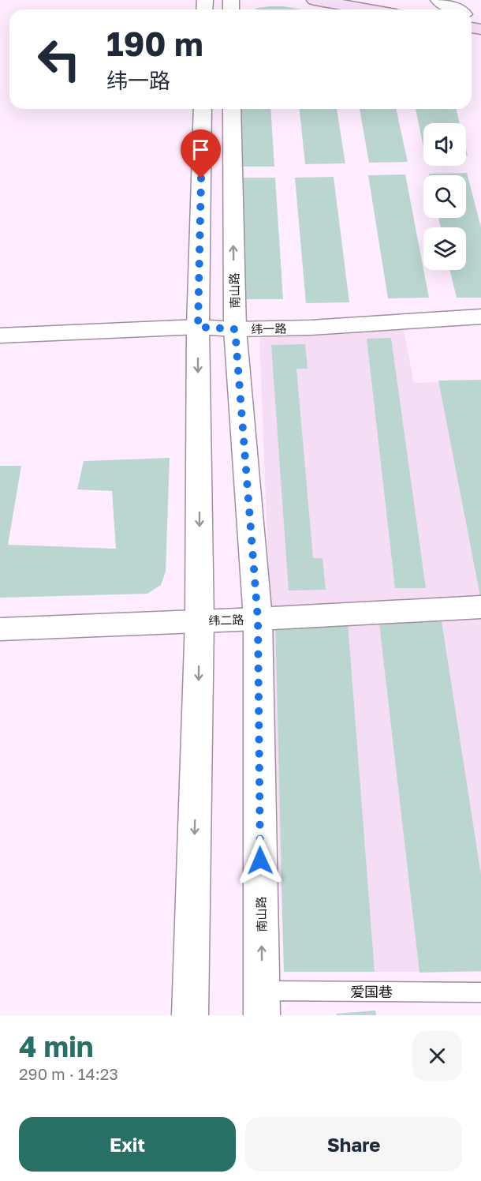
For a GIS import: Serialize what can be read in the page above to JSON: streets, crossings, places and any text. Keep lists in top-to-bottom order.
{
  "streets": {
    "street": ["南山路", "纬一路", "纬二路"],
    "lane": ["爱国巷"]
  },
  "crossings": [
    ["南山路", "纬一路"],
    ["南山路", "纬二路"],
    ["南山路", "爱国巷"]
  ],
  "page": {
    "turn": ["190 m", "纬一路"],
    "heading": ["4 min", "290 m · 14:23"],
    "buttons": ["Exit", "Share"]
  }
}
